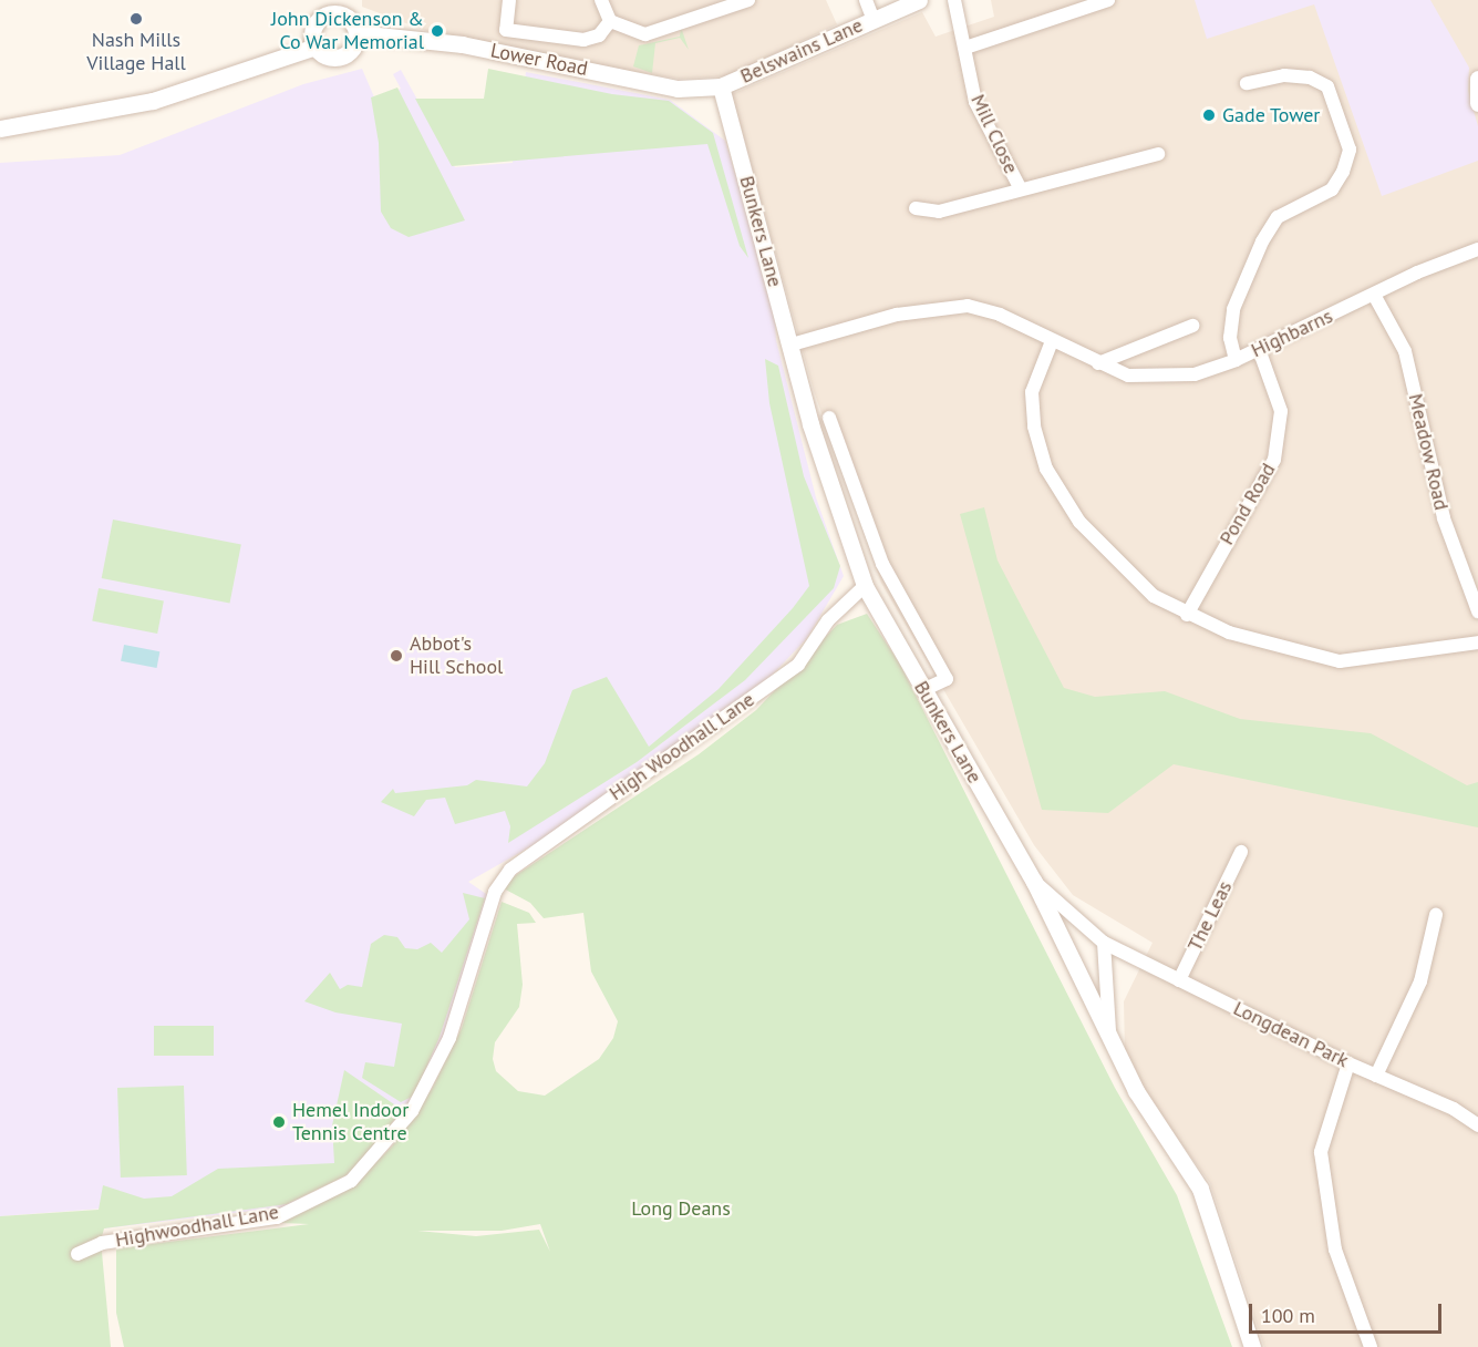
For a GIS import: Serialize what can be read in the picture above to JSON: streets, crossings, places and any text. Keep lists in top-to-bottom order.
{
  "streets": {
    "street": [
      "Belswains Lane",
      "Lower Road",
      "Mill Close",
      "Bunkers Lane",
      "Highbarns",
      "Meadow Road",
      "Pond Road",
      "High Woodhall Lane",
      "The Leas",
      "Longdean Park",
      "Highwoodhall Lane"
    ]
  },
  "crossings": [
    ["Belswains Lane", "Lower Road"],
    ["Belswains Lane", "Bunkers Lane"],
    ["Lower Road", "Bunkers Lane"],
    ["Bunkers Lane", "Highbarns"],
    ["Bunkers Lane", "High Woodhall Lane"],
    ["Bunkers Lane", "Longdean Park"],
    ["Highbarns", "Meadow Road"],
    ["Highbarns", "Pond Road"],
    ["High Woodhall Lane", "Highwoodhall Lane"],
    ["The Leas", "Longdean Park"]
  ],
  "parks": ["Long Deans"],
  "places": [
    "Nash Mills Village Hall",
    "John Dickenson & Co War Memorial",
    "Gade Tower",
    "Abbot's Hill School",
    "Hemel Indoor Tennis Centre"
  ],
  "scale_bar": "100 m"
}
